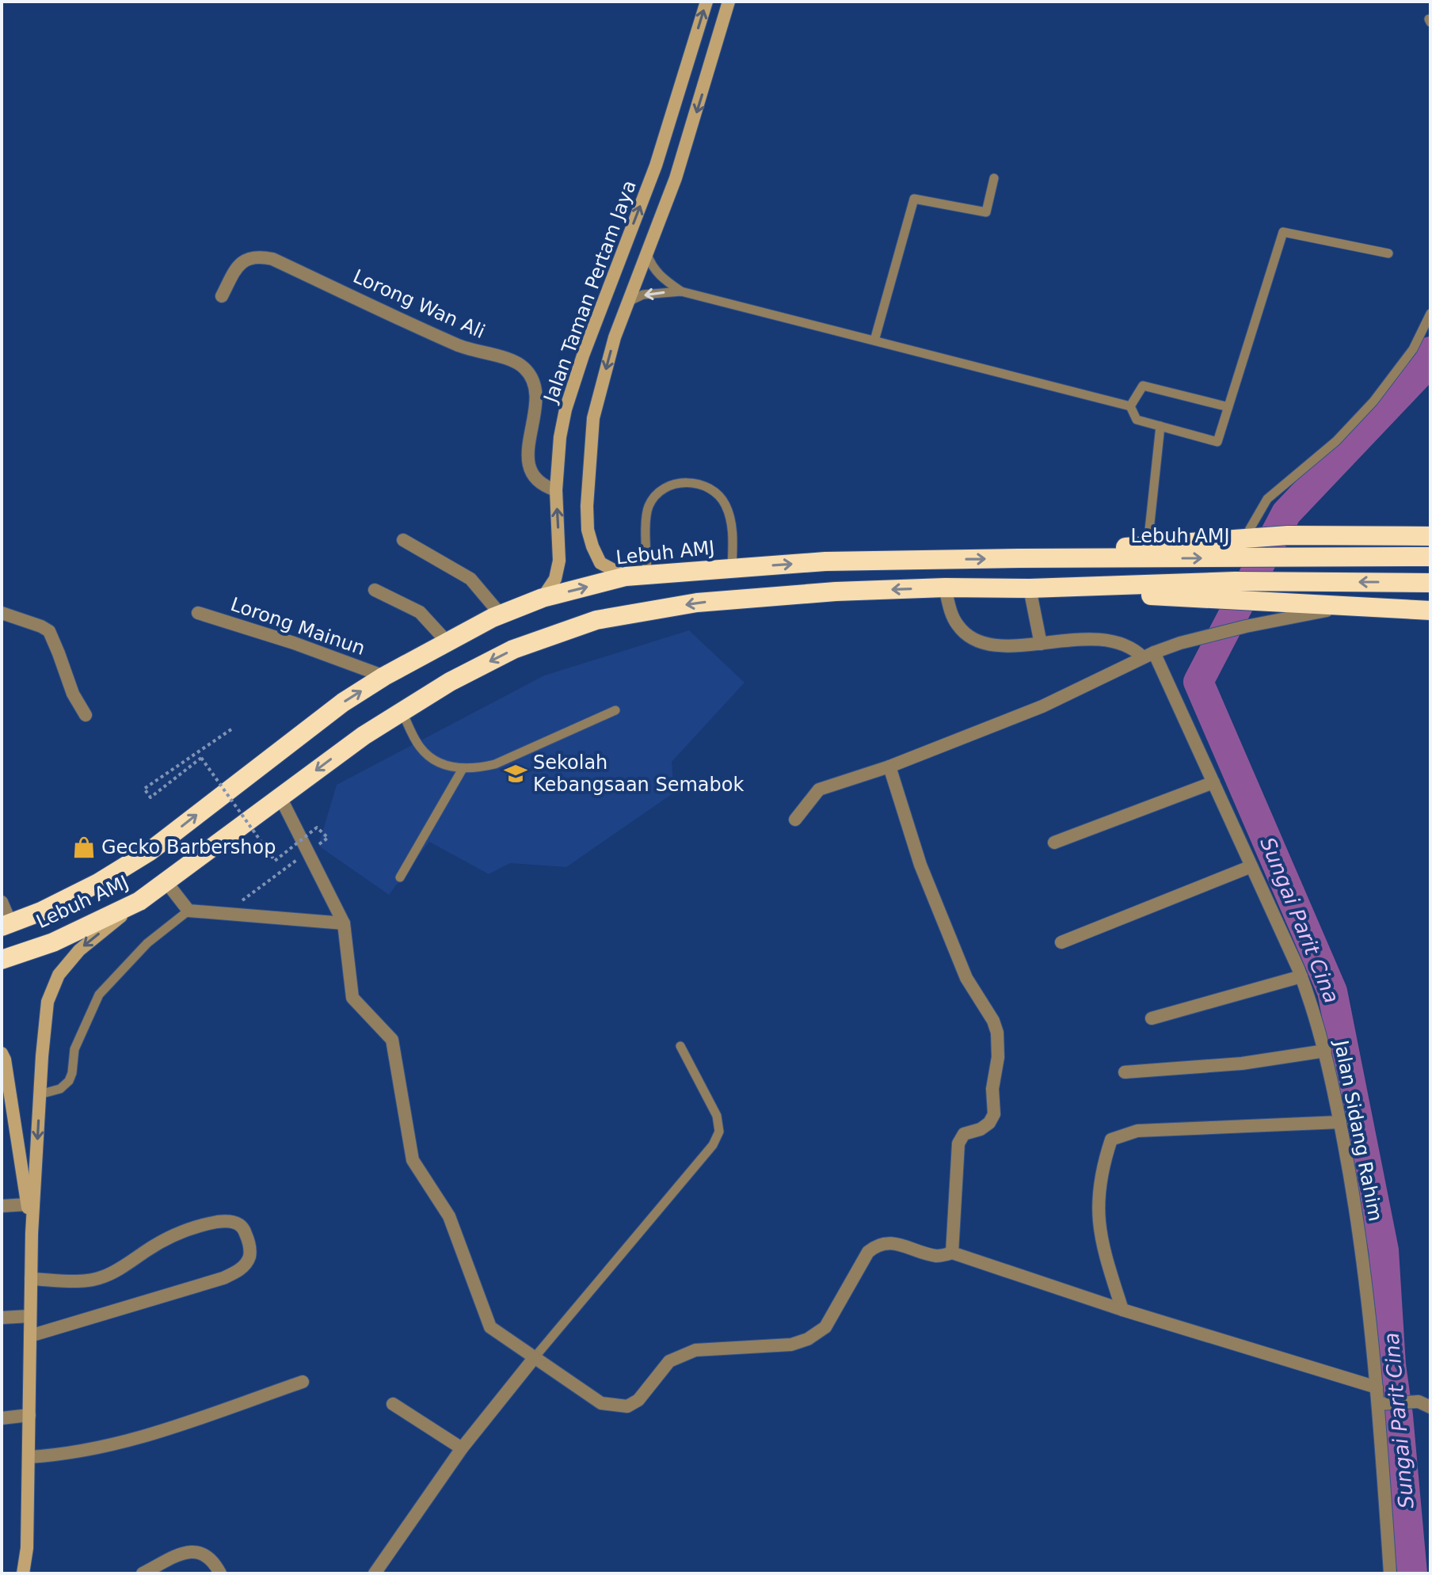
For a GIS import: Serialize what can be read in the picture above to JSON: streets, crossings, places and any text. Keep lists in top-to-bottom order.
{
  "streets": {
    "highway": ["Lebuh AMJ"],
    "street": [
      "Jalan Taman Pertam Jaya",
      "Lorong Wan Ali",
      "Lorong Mainun",
      "Jalan Sidang Rahim"
    ]
  },
  "crossings": [
    ["Jalan Taman Pertam Jaya", "Lorong Wan Ali"],
    ["Jalan Taman Pertam Jaya", "Lebuh AMJ"],
    ["Lebuh AMJ", "Lorong Mainun"]
  ],
  "water": ["Sungai Parit Cina"],
  "places": {
    "school or university": ["Sekolah Kebangsaan Semabok"],
    "shop": ["Gecko Barbershop"]
  }
}
